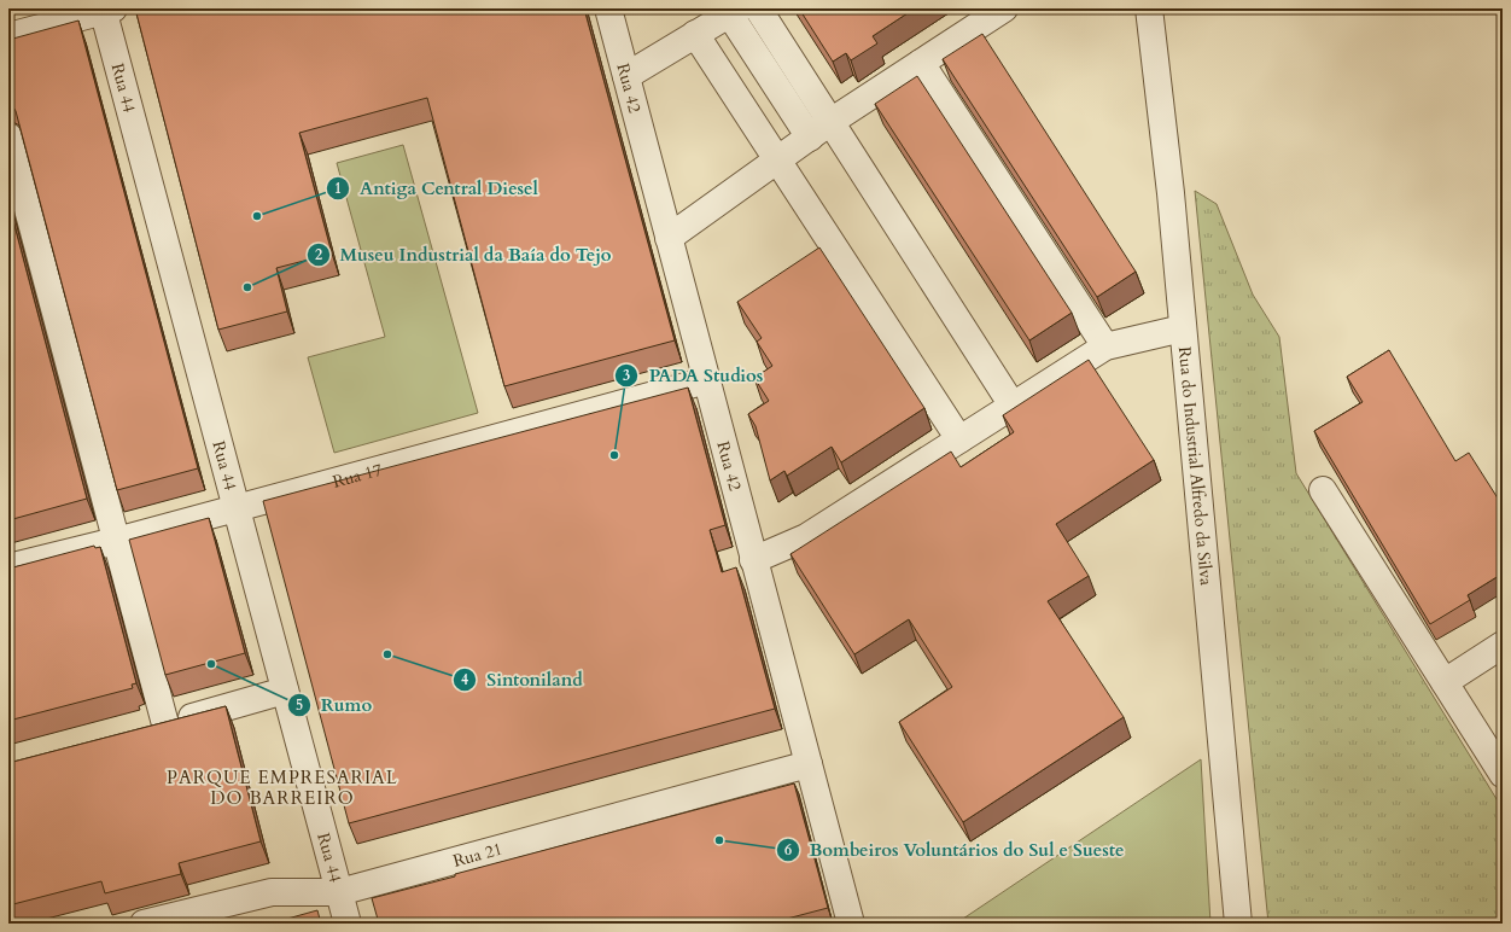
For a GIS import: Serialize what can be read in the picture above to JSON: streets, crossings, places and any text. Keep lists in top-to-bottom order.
{
  "streets": {
    "street": [
      "Rua 44",
      "Rua 42",
      "Rua do Industrial Alfredo da Silva",
      "Rua 17",
      "Rua 21"
    ]
  },
  "crossings": [
    ["Rua 44", "Rua 17"],
    ["Rua 44", "Rua 21"],
    ["Rua 42", "Rua 17"],
    ["Rua 42", "Rua 21"]
  ],
  "districts": ["PARQUE EMPRESARIAL DO BARREIRO"],
  "places": [
    "Antiga Central Diesel",
    "Museu Industrial da Baía do Tejo",
    "PADA Studios",
    "Sintoniland",
    "Rumo",
    "Bombeiros Voluntários do Sul e Sueste"
  ]
}
